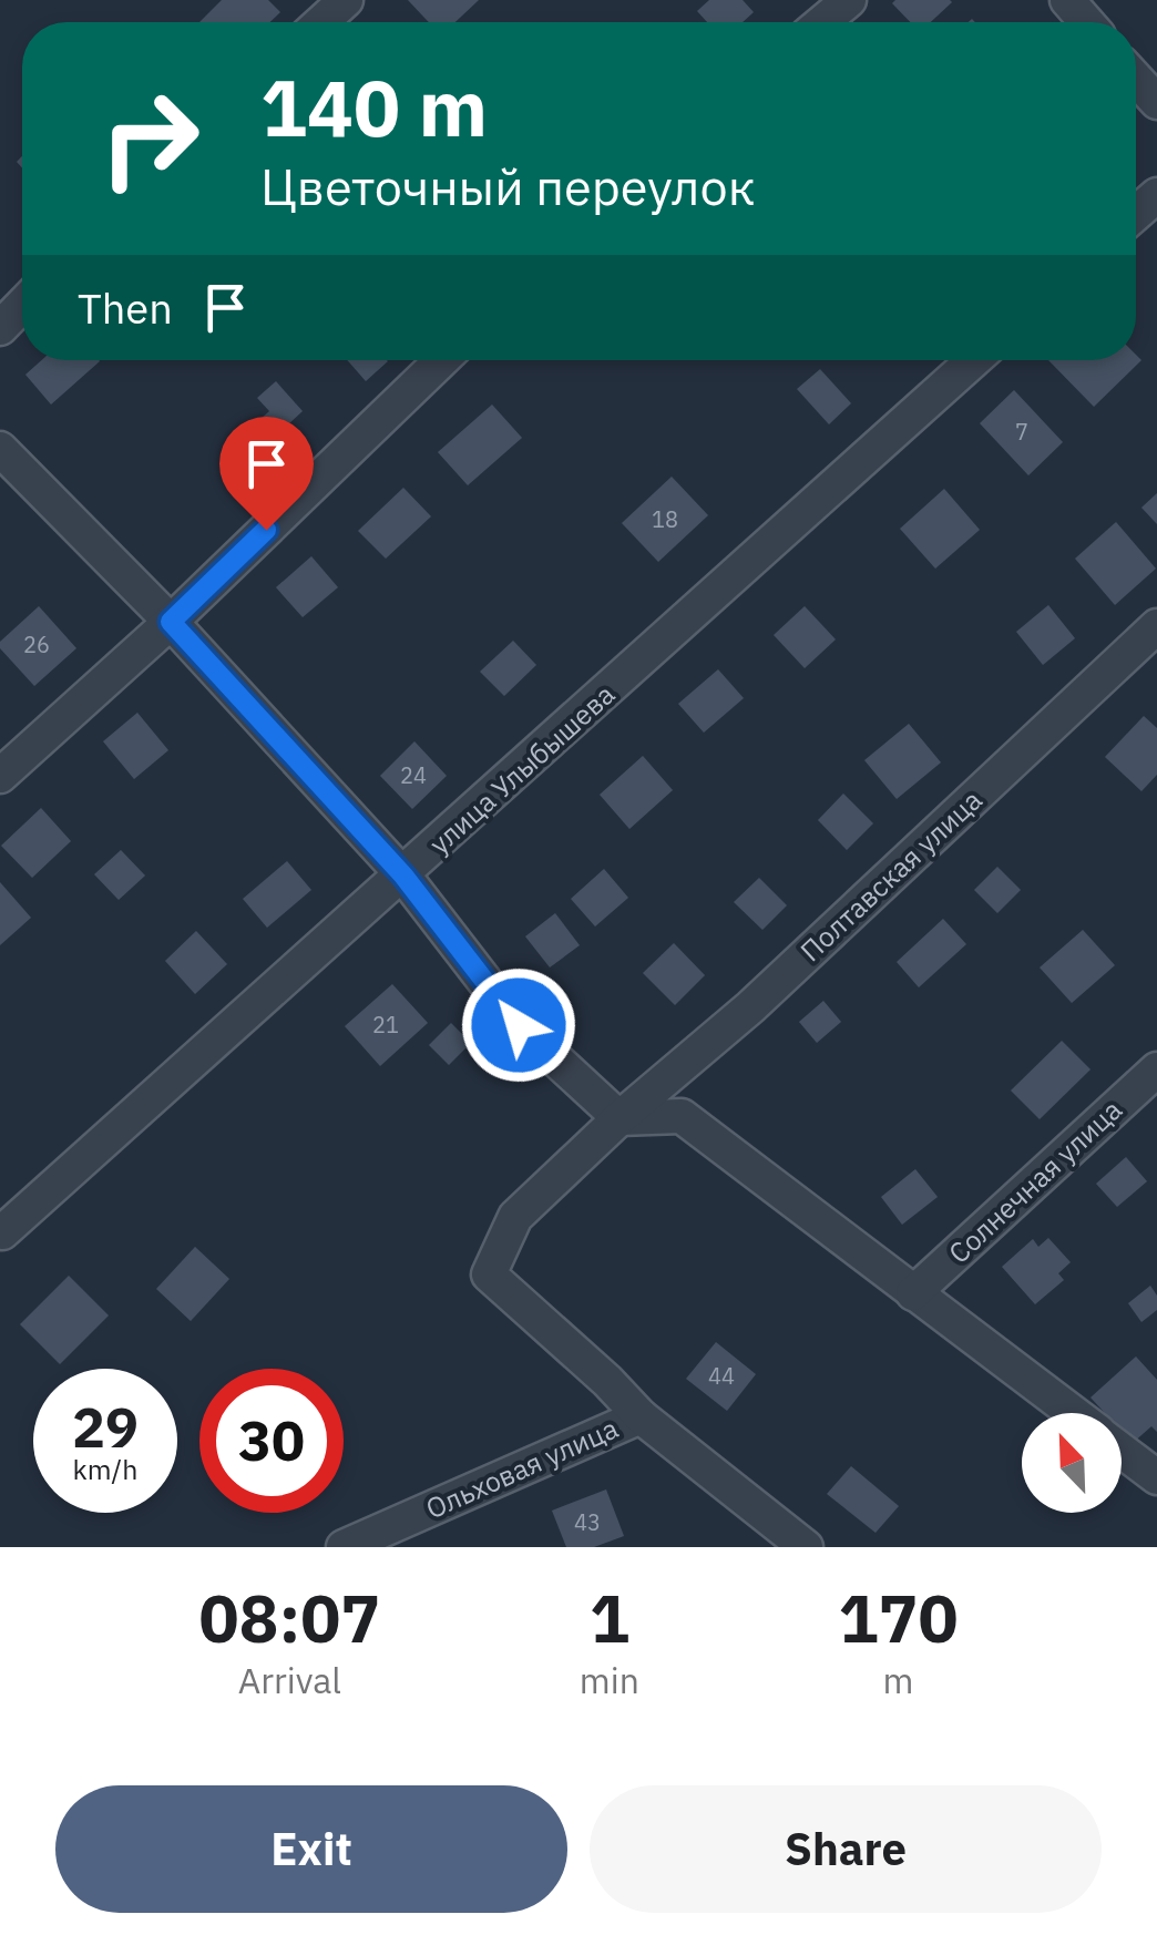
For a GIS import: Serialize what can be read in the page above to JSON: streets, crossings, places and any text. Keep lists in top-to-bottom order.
{
  "streets": {
    "street": [
      "улица Улыбышева",
      "Полтавская улица",
      "Солнечная улица",
      "Ольховая улица"
    ]
  },
  "crossings": [
    ["Полтавская улица", "Ольховая улица"]
  ],
  "house_numbers": [
    "7",
    "18",
    "26",
    "24",
    "21",
    "44",
    "43"
  ],
  "north": "top left",
  "page": {
    "turn": ["140 m", "Цветочный переулок"],
    "then": "Then",
    "speed": "29 km/h",
    "limit": "30",
    "eta": [
      "08:07",
      "Arrival",
      "1",
      "min",
      "170",
      "m"
    ],
    "buttons": ["Exit", "Share"]
  }
}
